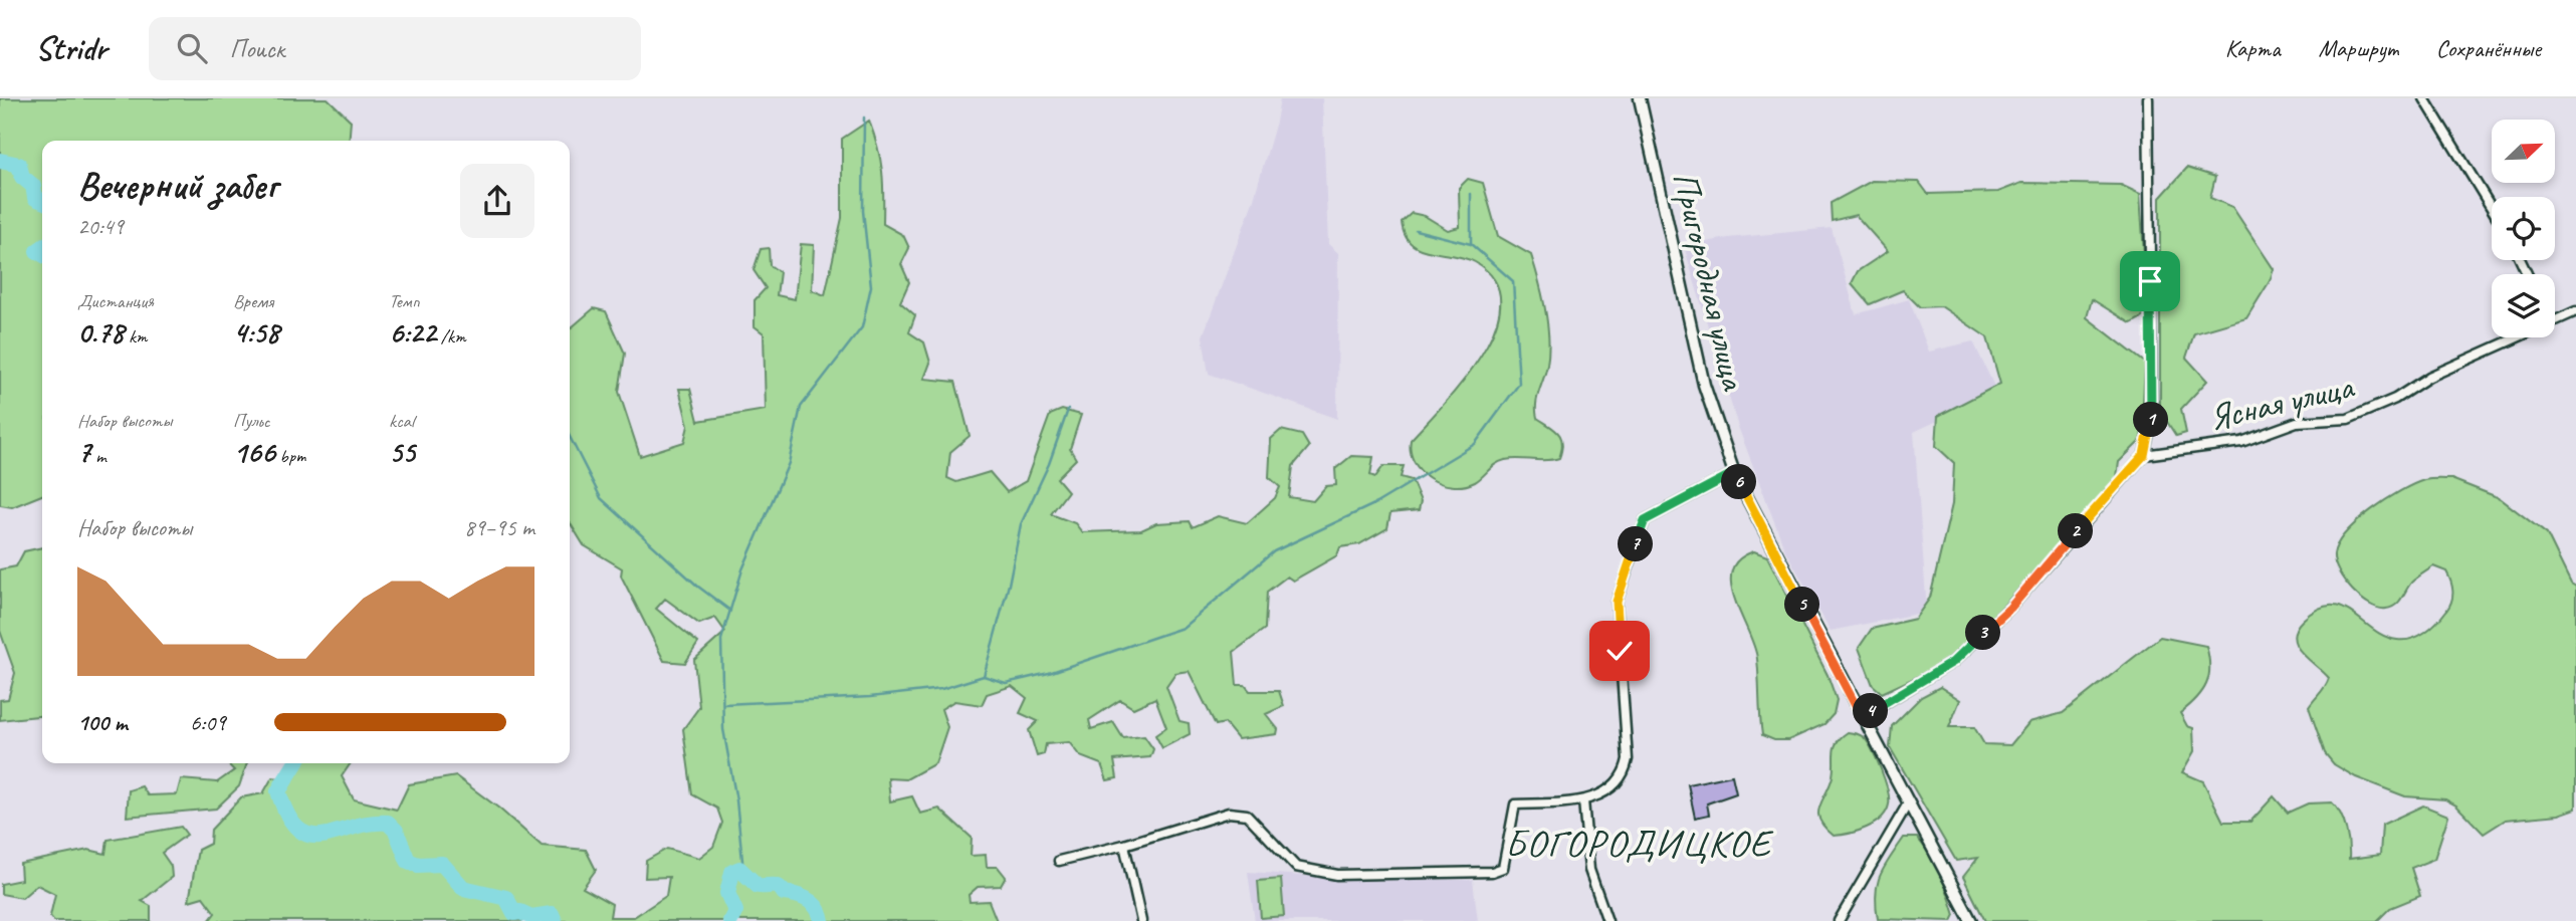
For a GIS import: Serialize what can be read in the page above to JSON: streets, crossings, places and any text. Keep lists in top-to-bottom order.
{
  "streets": {
    "street": ["Пригородная улица", "Ясная улица"]
  },
  "districts": ["БОГОРОДИЦКОЕ"],
  "north": "top right",
  "page": {
    "header": "Stridr",
    "search": "Поиск",
    "nav": ["Карта", "Маршрут", "Сохранённые"],
    "heading": ["Вечерний забег", "20:49"],
    "stats": [
      ["Дистанция", "0.78 km"],
      ["Время", "4:58"],
      ["Темп", "6:22 /km"],
      ["Набор высоты", "7 m"],
      ["Пульс", "166 bpm"],
      ["kcal", "55"]
    ],
    "pins": [
      "1",
      "6",
      "2",
      "7",
      "5",
      "3",
      "4"
    ],
    "chart": ["Набор высоты", "89–95 m"],
    "list": [
      {
        "name": "100 m",
        "note": "6:09"
      }
    ]
  }
}
